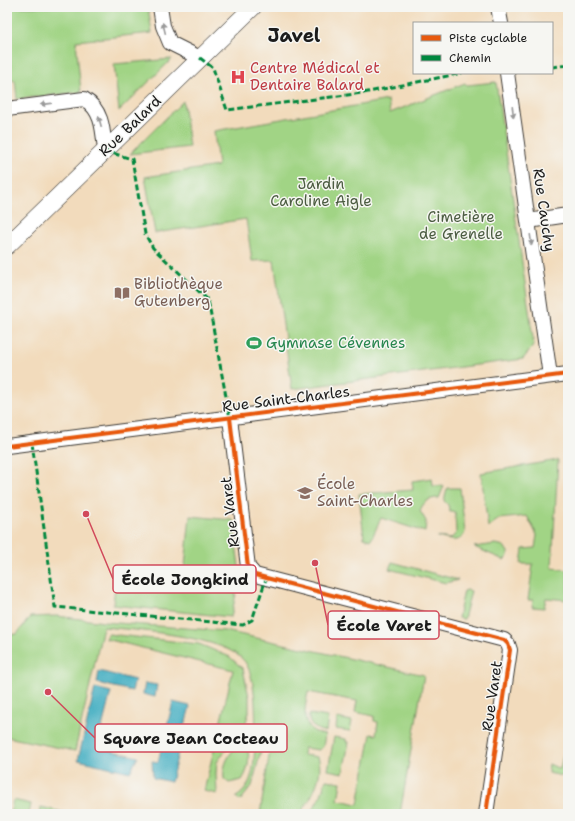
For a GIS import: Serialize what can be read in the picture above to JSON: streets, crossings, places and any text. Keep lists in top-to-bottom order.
{
  "streets": {
    "street": [
      "Rue Balard",
      "Rue Cauchy",
      "Rue Saint-Charles",
      "Rue Varet"
    ]
  },
  "crossings": [
    ["Rue Cauchy", "Rue Saint-Charles"],
    ["Rue Saint-Charles", "Rue Varet"]
  ],
  "one_way": ["Rue Cauchy"],
  "districts": ["Javel"],
  "parks": ["Jardin Caroline Aigle", "Cimetière de Grenelle"],
  "places": {
    "hospital": ["Centre Médical et Dentaire Balard"],
    "library": ["Bibliothèque Gutenberg"],
    "sports": ["Gymnase Cévennes"],
    "school or university": ["École Saint-Charles"],
    "other": ["École Jongkind", "École Varet", "Square Jean Cocteau"]
  },
  "legend": ["Piste cyclable", "Chemin"]
}
